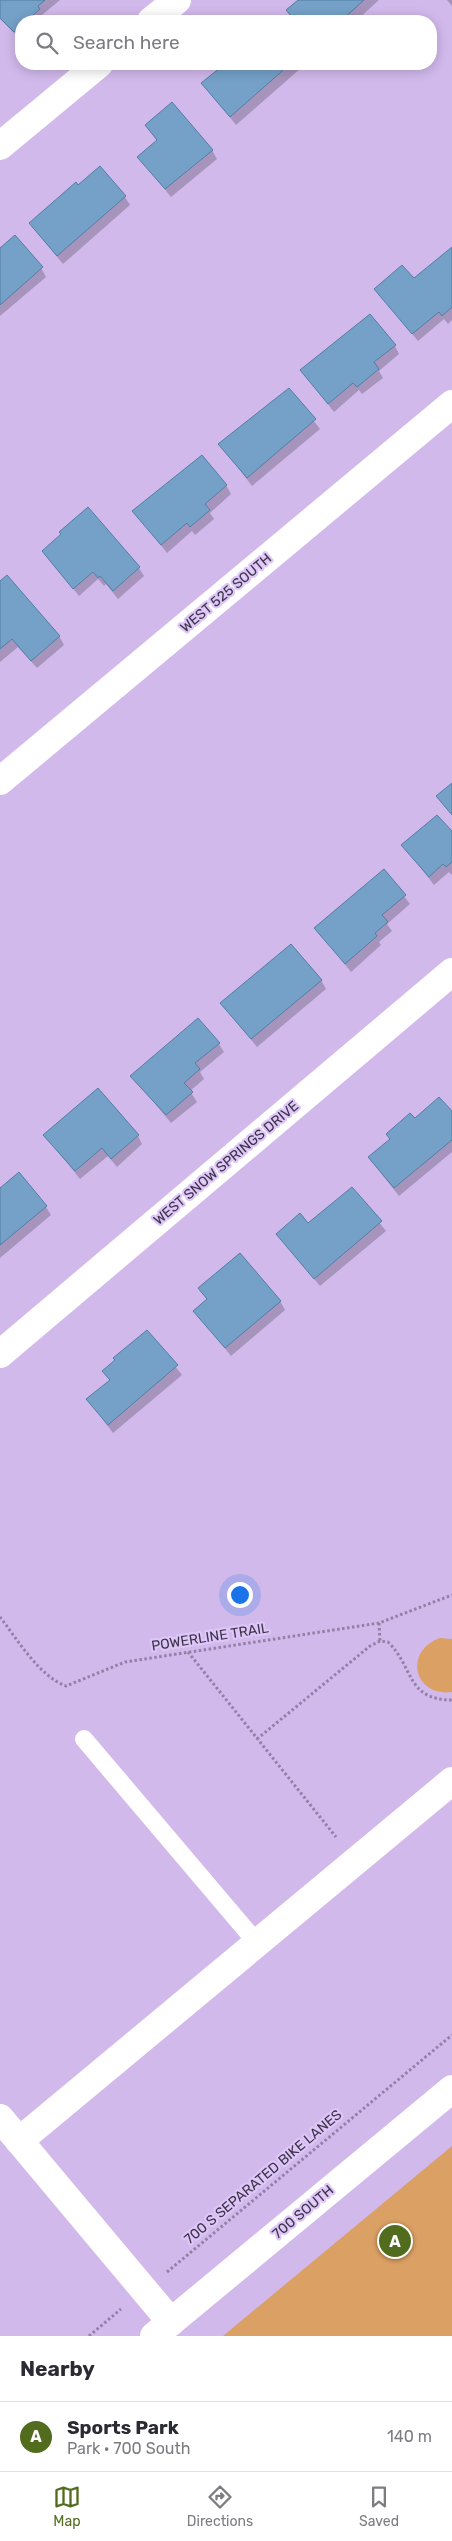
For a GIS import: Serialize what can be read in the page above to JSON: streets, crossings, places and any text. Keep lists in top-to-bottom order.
{
  "streets": {
    "street": ["WEST 525 SOUTH", "WEST SNOW SPRINGS DRIVE", "700 SOUTH"],
    "path": ["POWERLINE TRAIL", "700 S SEPARATED BIKE LANES"]
  },
  "page": {
    "search": "Search here",
    "pins": "A",
    "heading": "Nearby",
    "list": [
      {
        "mark": "A",
        "name": "Sports Park",
        "note": "Park · 700 South",
        "value": "140 m"
      }
    ],
    "nav": ["Map", "Directions", "Saved"]
  }
}
